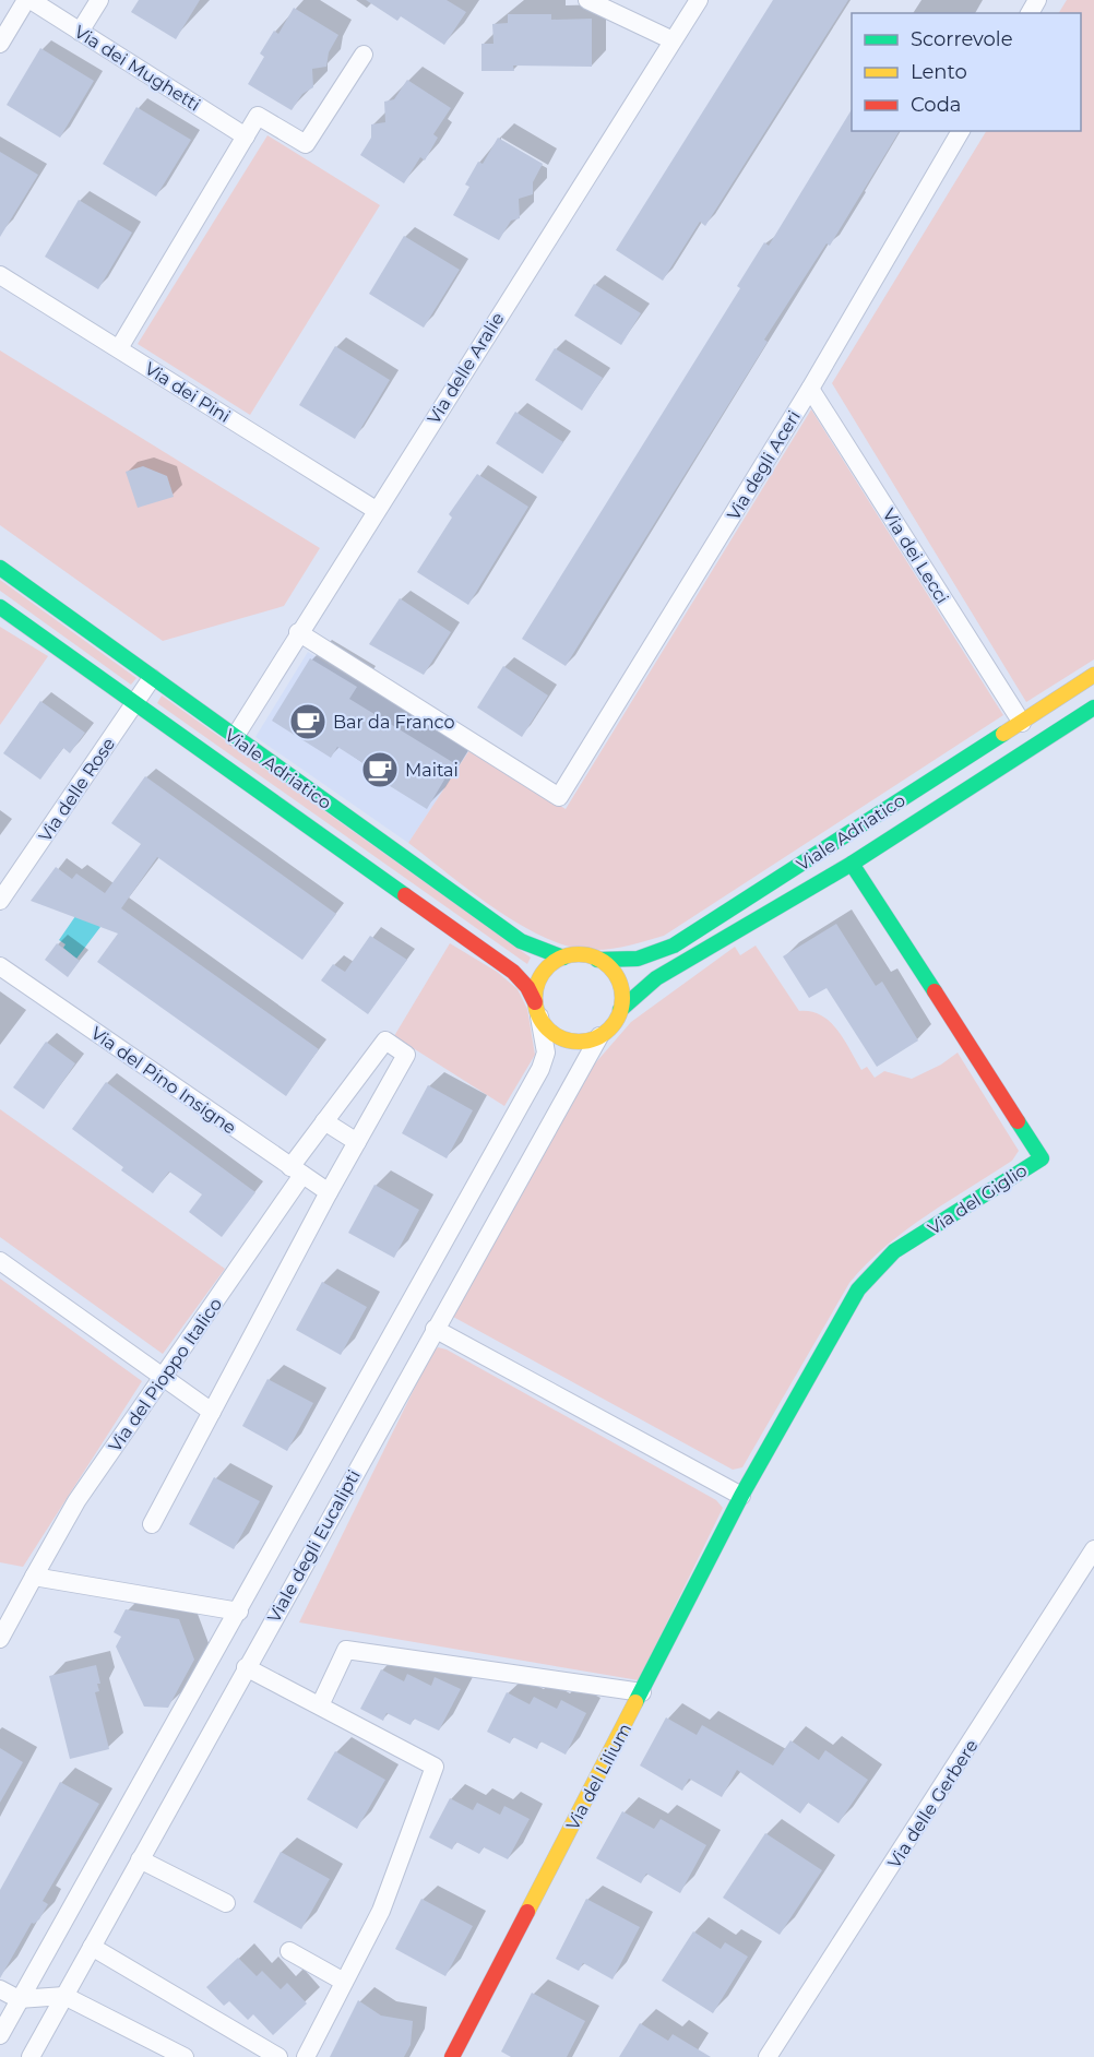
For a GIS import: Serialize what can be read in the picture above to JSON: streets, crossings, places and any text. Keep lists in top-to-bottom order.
{
  "streets": {
    "street": [
      "Via dei Mughetti",
      "Via delle Aralie",
      "Via dei Pini",
      "Via degli Aceri",
      "Via dei Lecci",
      "Viale Adriatico",
      "Via delle Rose",
      "Via del Pino Insigne",
      "Via del Giglio",
      "Via del Pioppo Italico",
      "Viale degli Eucalipti",
      "Via del Lilium",
      "Via delle Gerbere"
    ]
  },
  "crossings": [
    ["Via delle Aralie", "Via dei Pini"],
    ["Via delle Aralie", "Via degli Aceri"],
    ["Via delle Aralie", "Viale Adriatico"],
    ["Via degli Aceri", "Via dei Lecci"],
    ["Via dei Lecci", "Viale Adriatico"],
    ["Viale Adriatico", "Via delle Rose"],
    ["Viale Adriatico", "Via del Giglio"],
    ["Viale Adriatico", "Viale degli Eucalipti"],
    ["Via del Pino Insigne", "Via del Pioppo Italico"],
    ["Via del Giglio", "Via del Lilium"]
  ],
  "places": {
    "cafe": ["Bar da Franco", "Maitai"]
  },
  "legend": ["Scorrevole", "Lento", "Coda"]
}
